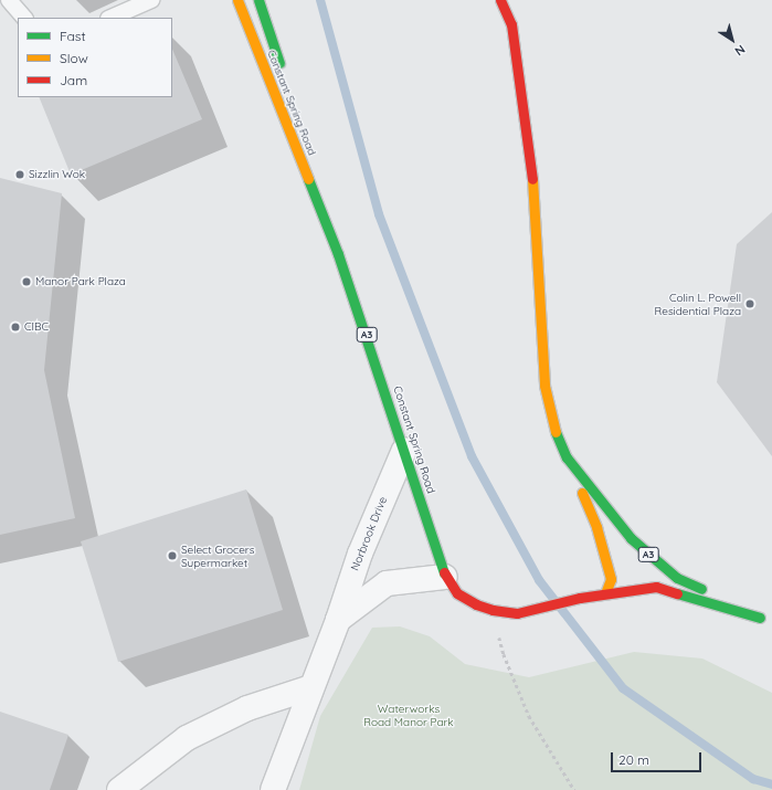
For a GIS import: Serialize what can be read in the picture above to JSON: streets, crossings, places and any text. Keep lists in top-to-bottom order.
{
  "streets": {
    "main road": ["Constant Spring Road", "A3"],
    "street": ["Norbrook Drive"]
  },
  "crossings": [
    ["Constant Spring Road", "Norbrook Drive"]
  ],
  "parks": ["Waterworks Road Manor Park"],
  "places": [
    "Sizzlin Wok",
    "Manor Park Plaza",
    "Colin L. Powell Residential Plaza",
    "CIBC",
    "Select Grocers Supermarket"
  ],
  "legend": ["Fast", "Slow", "Jam"],
  "scale_bar": "20 m",
  "north": "bottom right"
}
